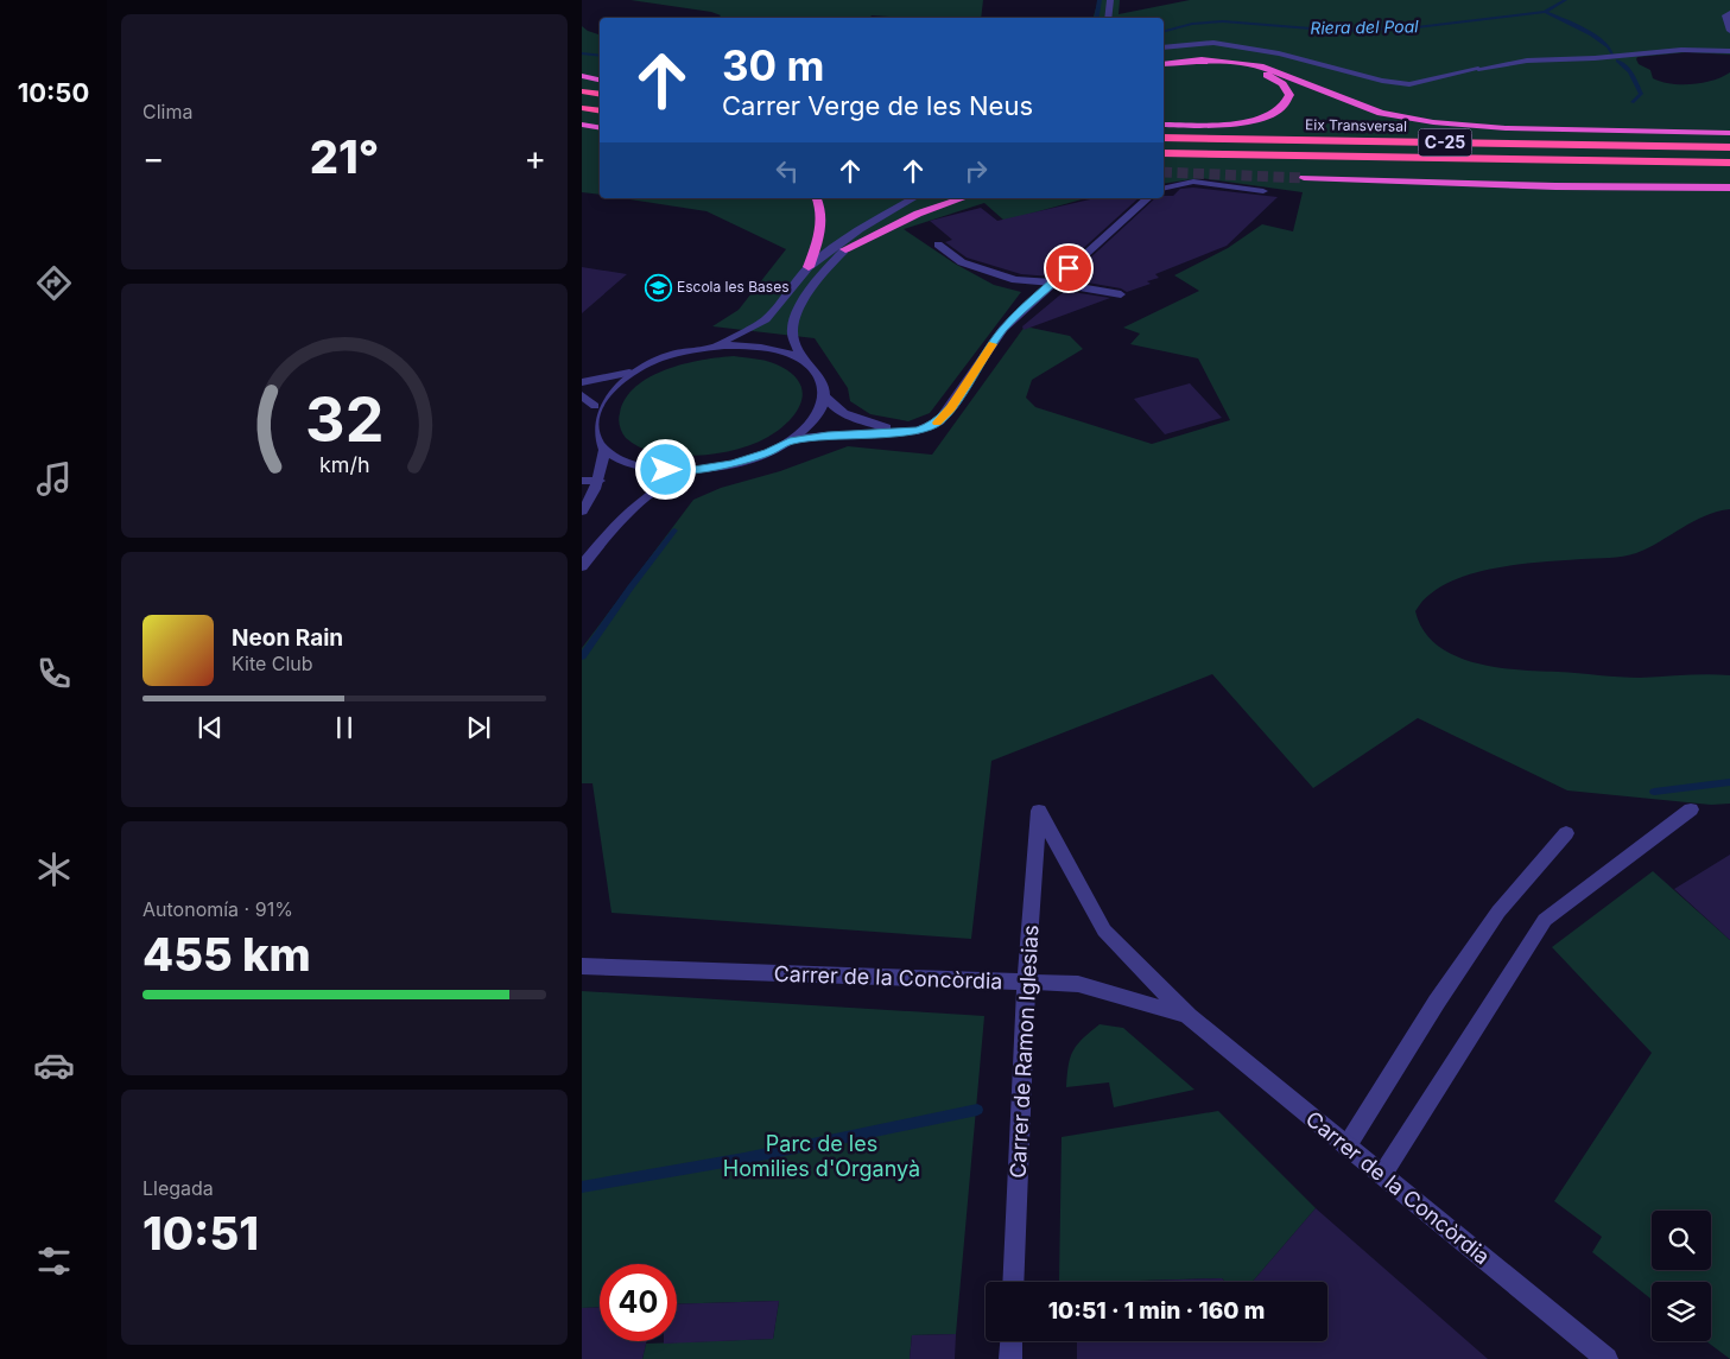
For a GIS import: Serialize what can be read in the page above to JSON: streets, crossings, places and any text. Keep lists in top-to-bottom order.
{
  "streets": {
    "highway": ["Eix Transversal", "C-25"],
    "street": ["Carrer de la Concòrdia", "Carrer de Ramon Iglesias"]
  },
  "crossings": [
    ["Carrer de la Concòrdia", "Carrer de Ramon Iglesias"]
  ],
  "water": ["Riera del Poal"],
  "parks": ["Parc de les Homilies d'Organyà"],
  "places": {
    "school or university": ["Escola les Bases"]
  },
  "page": {
    "tabs": "10:50",
    "tile": [
      "Clima",
      ["Autonomía · 91%", "455 km"],
      ["Llegada", "10:51"]
    ],
    "turn": ["30 m", "Carrer Verge de les Neus"],
    "heat": ["−", "21°", "+"],
    "song": ["Neon Rain", "Kite Club"],
    "limit": "40",
    "trip": "10:51 · 1 min · 160 m",
    "gauge": ["32", "km/h"]
  }
}
